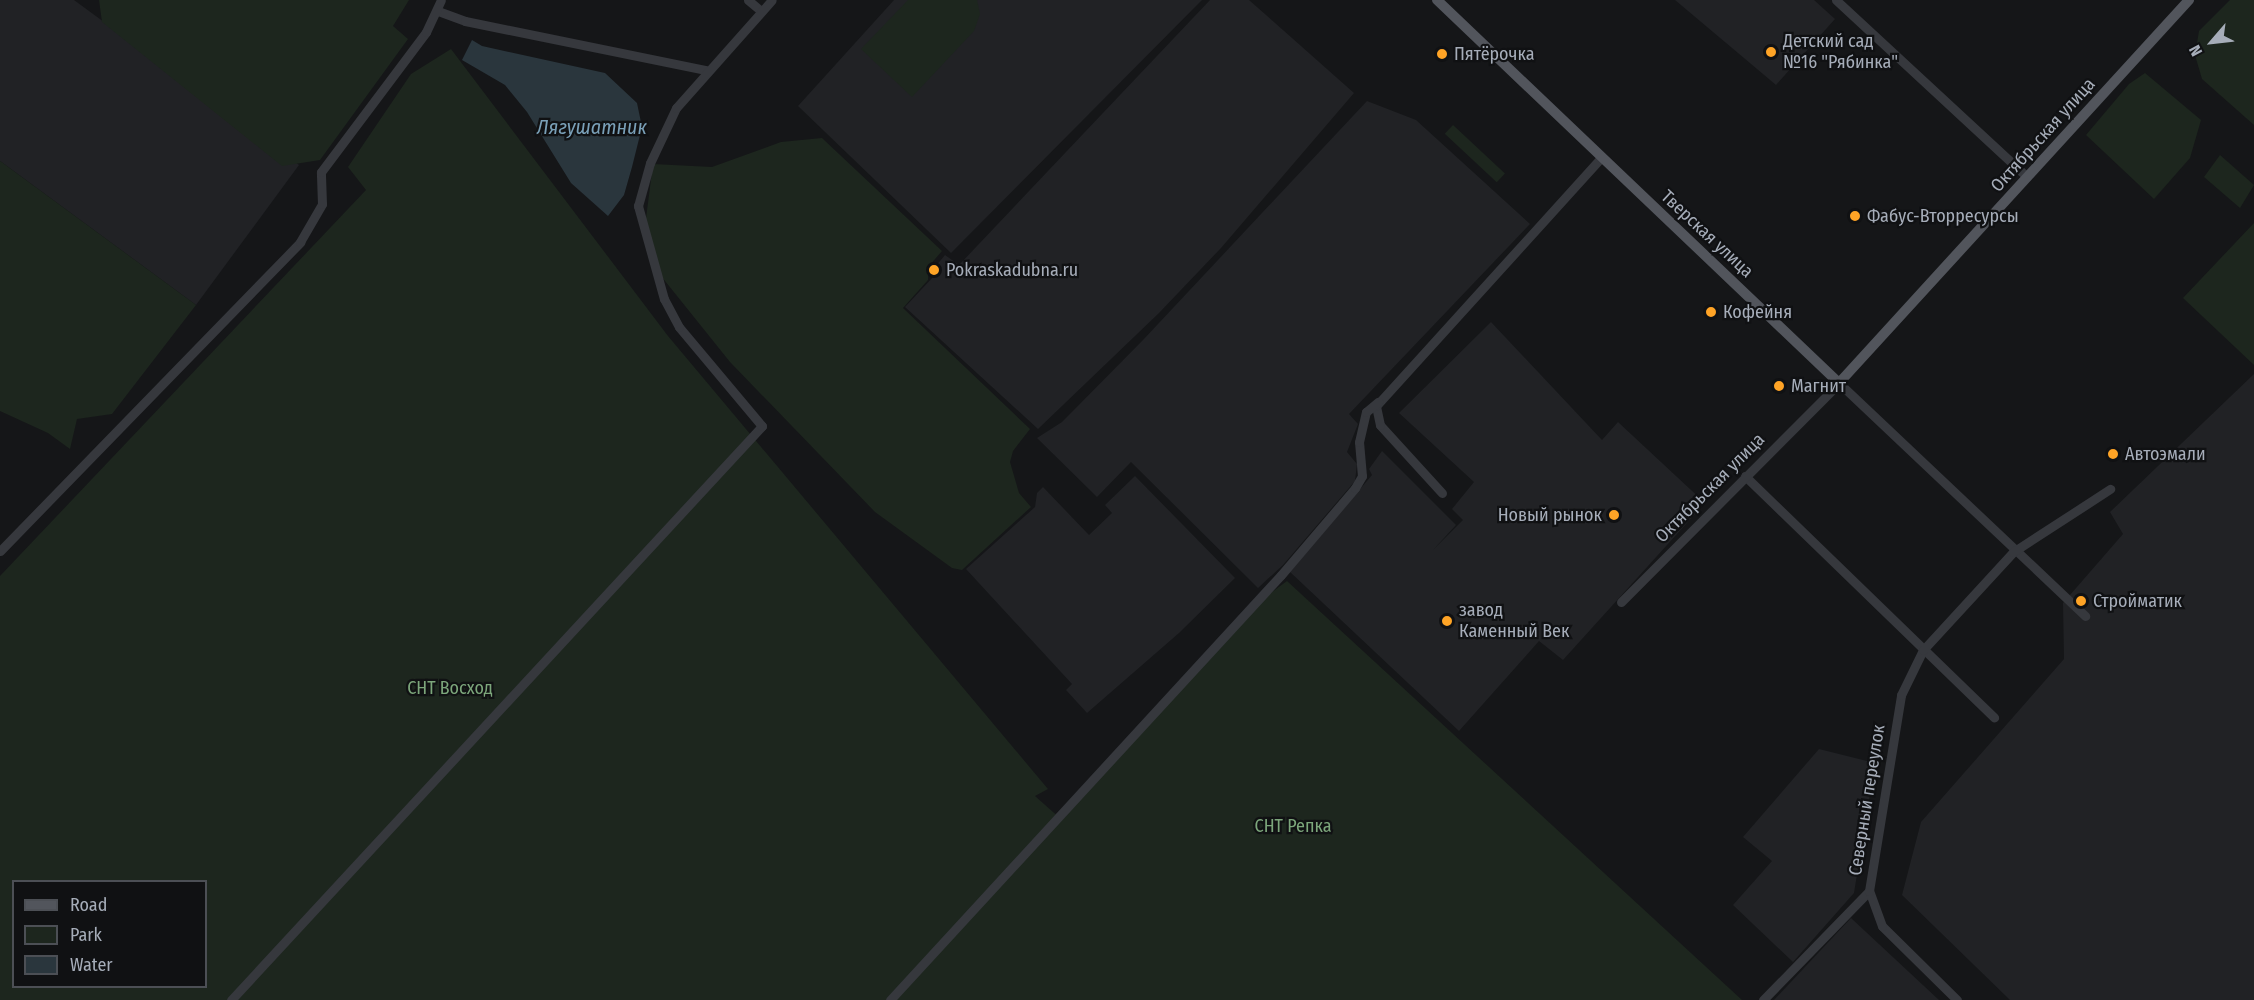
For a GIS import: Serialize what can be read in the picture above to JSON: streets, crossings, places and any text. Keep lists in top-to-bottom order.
{
  "streets": {
    "main road": ["Октябрьская улица", "Тверская улица"],
    "street": ["Северный переулок"]
  },
  "crossings": [
    ["Октябрьская улица", "Тверская улица"],
    ["Тверская улица", "Северный переулок"]
  ],
  "water": ["Лягушатник"],
  "parks": ["СНТ Восход", "СНТ Репка"],
  "places": [
    "Детский сад №16 \"Рябинка\"",
    "Пятёрочка",
    "Фабус-Вторресурсы",
    "Pokraskadubna.ru",
    "Кофейня",
    "Магнит",
    "Автоэмали",
    "Новый рынок",
    "Стройматик",
    "завод Каменный Век"
  ],
  "legend": ["Road", "Park", "Water"],
  "north": "bottom left"
}
